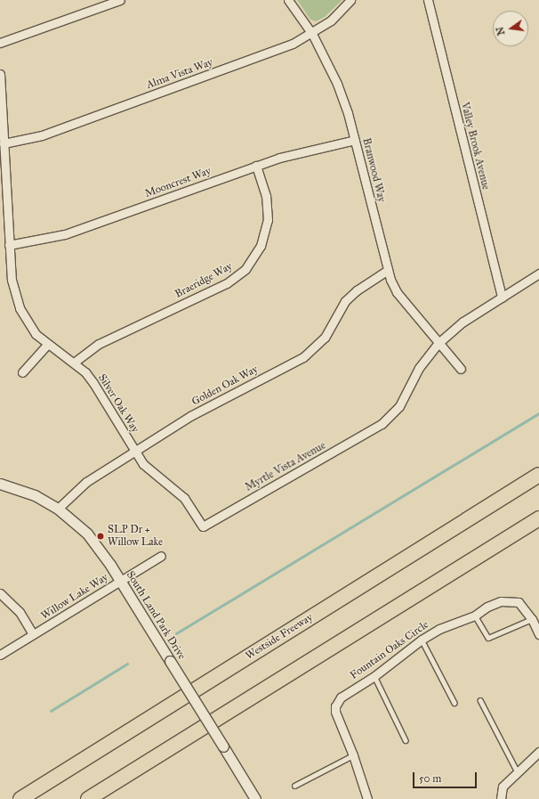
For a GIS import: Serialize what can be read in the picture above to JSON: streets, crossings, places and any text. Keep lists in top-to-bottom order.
{
  "streets": {
    "highway": ["Westside Freeway"],
    "street": [
      "Alma Vista Way",
      "Valley Brook Avenue",
      "Branwood Way",
      "Mooncrest Way",
      "Braeridge Way",
      "Golden Oak Way",
      "Silver Oak Way",
      "Myrtle Vista Avenue",
      "Willow Lake Way",
      "South Land Park Drive",
      "Fountain Oaks Circle"
    ]
  },
  "crossings": [
    ["Alma Vista Way", "Branwood Way"],
    ["Alma Vista Way", "Silver Oak Way"],
    ["Valley Brook Avenue", "Myrtle Vista Avenue"],
    ["Branwood Way", "Mooncrest Way"],
    ["Branwood Way", "Golden Oak Way"],
    ["Branwood Way", "Myrtle Vista Avenue"],
    ["Mooncrest Way", "Braeridge Way"],
    ["Mooncrest Way", "Silver Oak Way"],
    ["Braeridge Way", "Silver Oak Way"],
    ["Golden Oak Way", "Silver Oak Way"],
    ["Golden Oak Way", "Myrtle Vista Avenue"],
    ["Golden Oak Way", "South Land Park Drive"],
    ["Silver Oak Way", "Myrtle Vista Avenue"],
    ["Willow Lake Way", "South Land Park Drive"]
  ],
  "places": ["SLP Dr + Willow Lake"],
  "scale_bar": "50 m",
  "north": "left"
}
